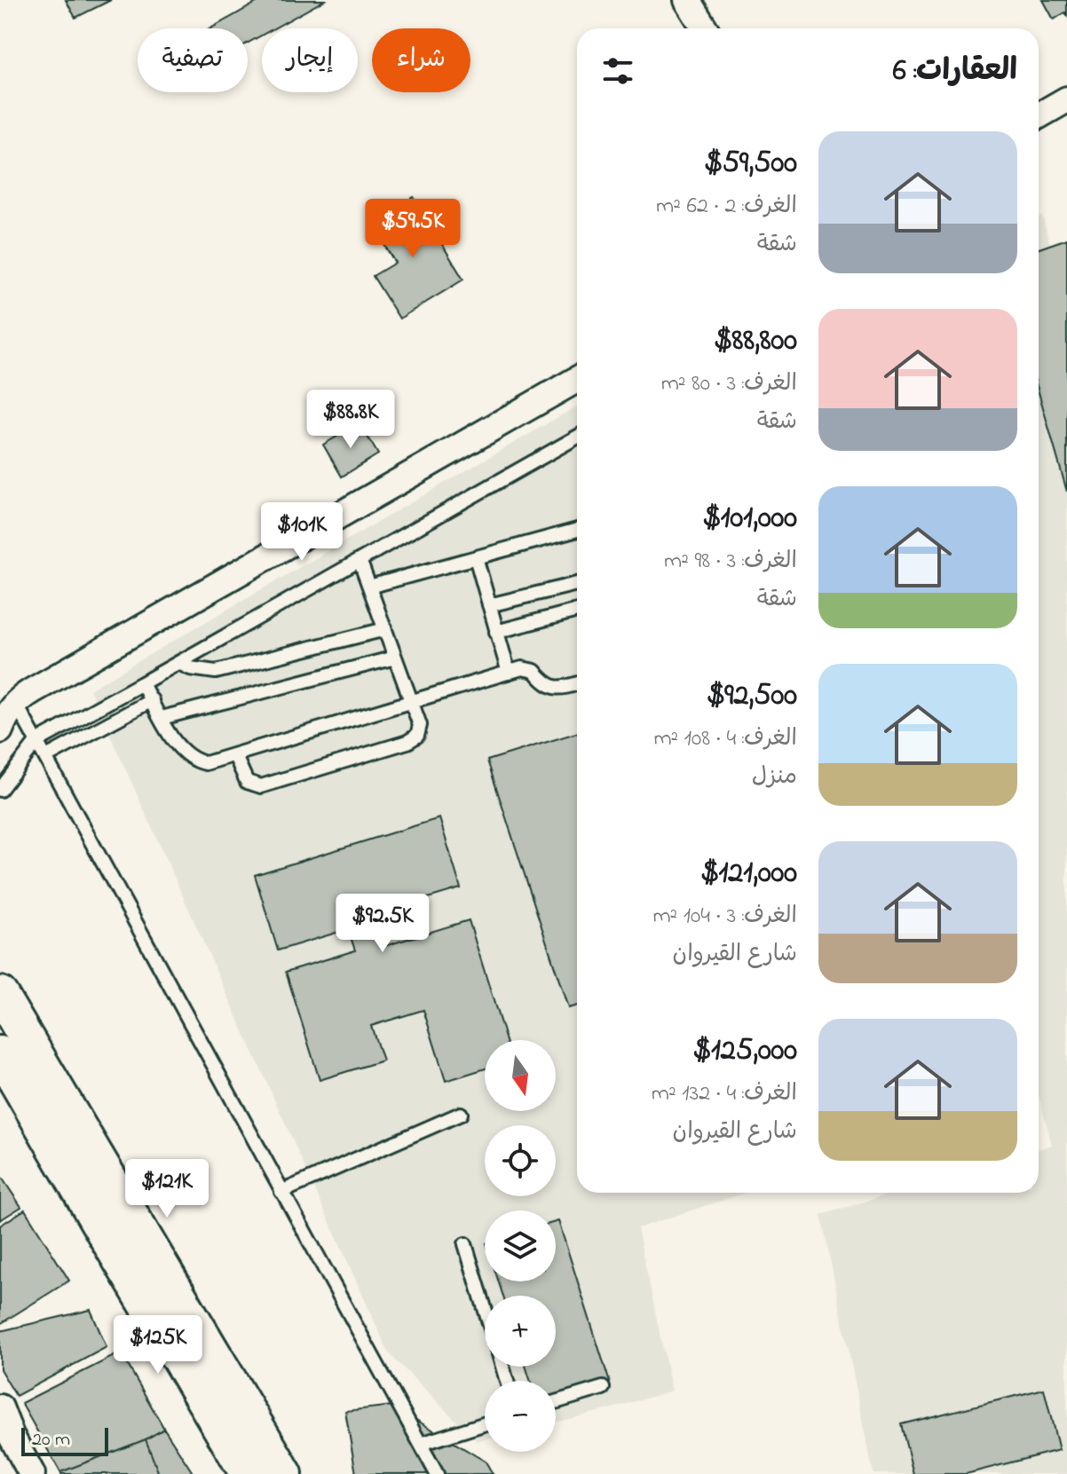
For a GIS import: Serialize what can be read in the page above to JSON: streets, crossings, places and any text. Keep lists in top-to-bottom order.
{
  "scale_bar": "20 m",
  "north": "bottom",
  "page": {
    "chip": ["شراء", "إيجار", "تصفية"],
    "heading": "العقارات: 6",
    "list": [
      {
        "name": "$59,500",
        "note": "الغرف: 2 · 62 m² · شقة"
      },
      {
        "name": "$88,800",
        "note": "الغرف: 3 · 80 m² · شقة"
      },
      {
        "name": "$101,000",
        "note": "الغرف: 3 · 98 m² · شقة"
      },
      {
        "name": "$92,500",
        "note": "الغرف: 4 · 108 m² · منزل"
      },
      {
        "name": "$121,000",
        "note": "الغرف: 3 · 104 m² · شارع القيروان"
      },
      {
        "name": "$125,000",
        "note": "الغرف: 4 · 132 m² · شارع القيروان"
      }
    ],
    "price": [
      "$59.5K",
      "$88.8K",
      "$101K",
      "$92.5K",
      "$121K",
      "$125K"
    ],
    "map_buttons": ["+", "−"],
    "scale": "20 m"
  }
}
